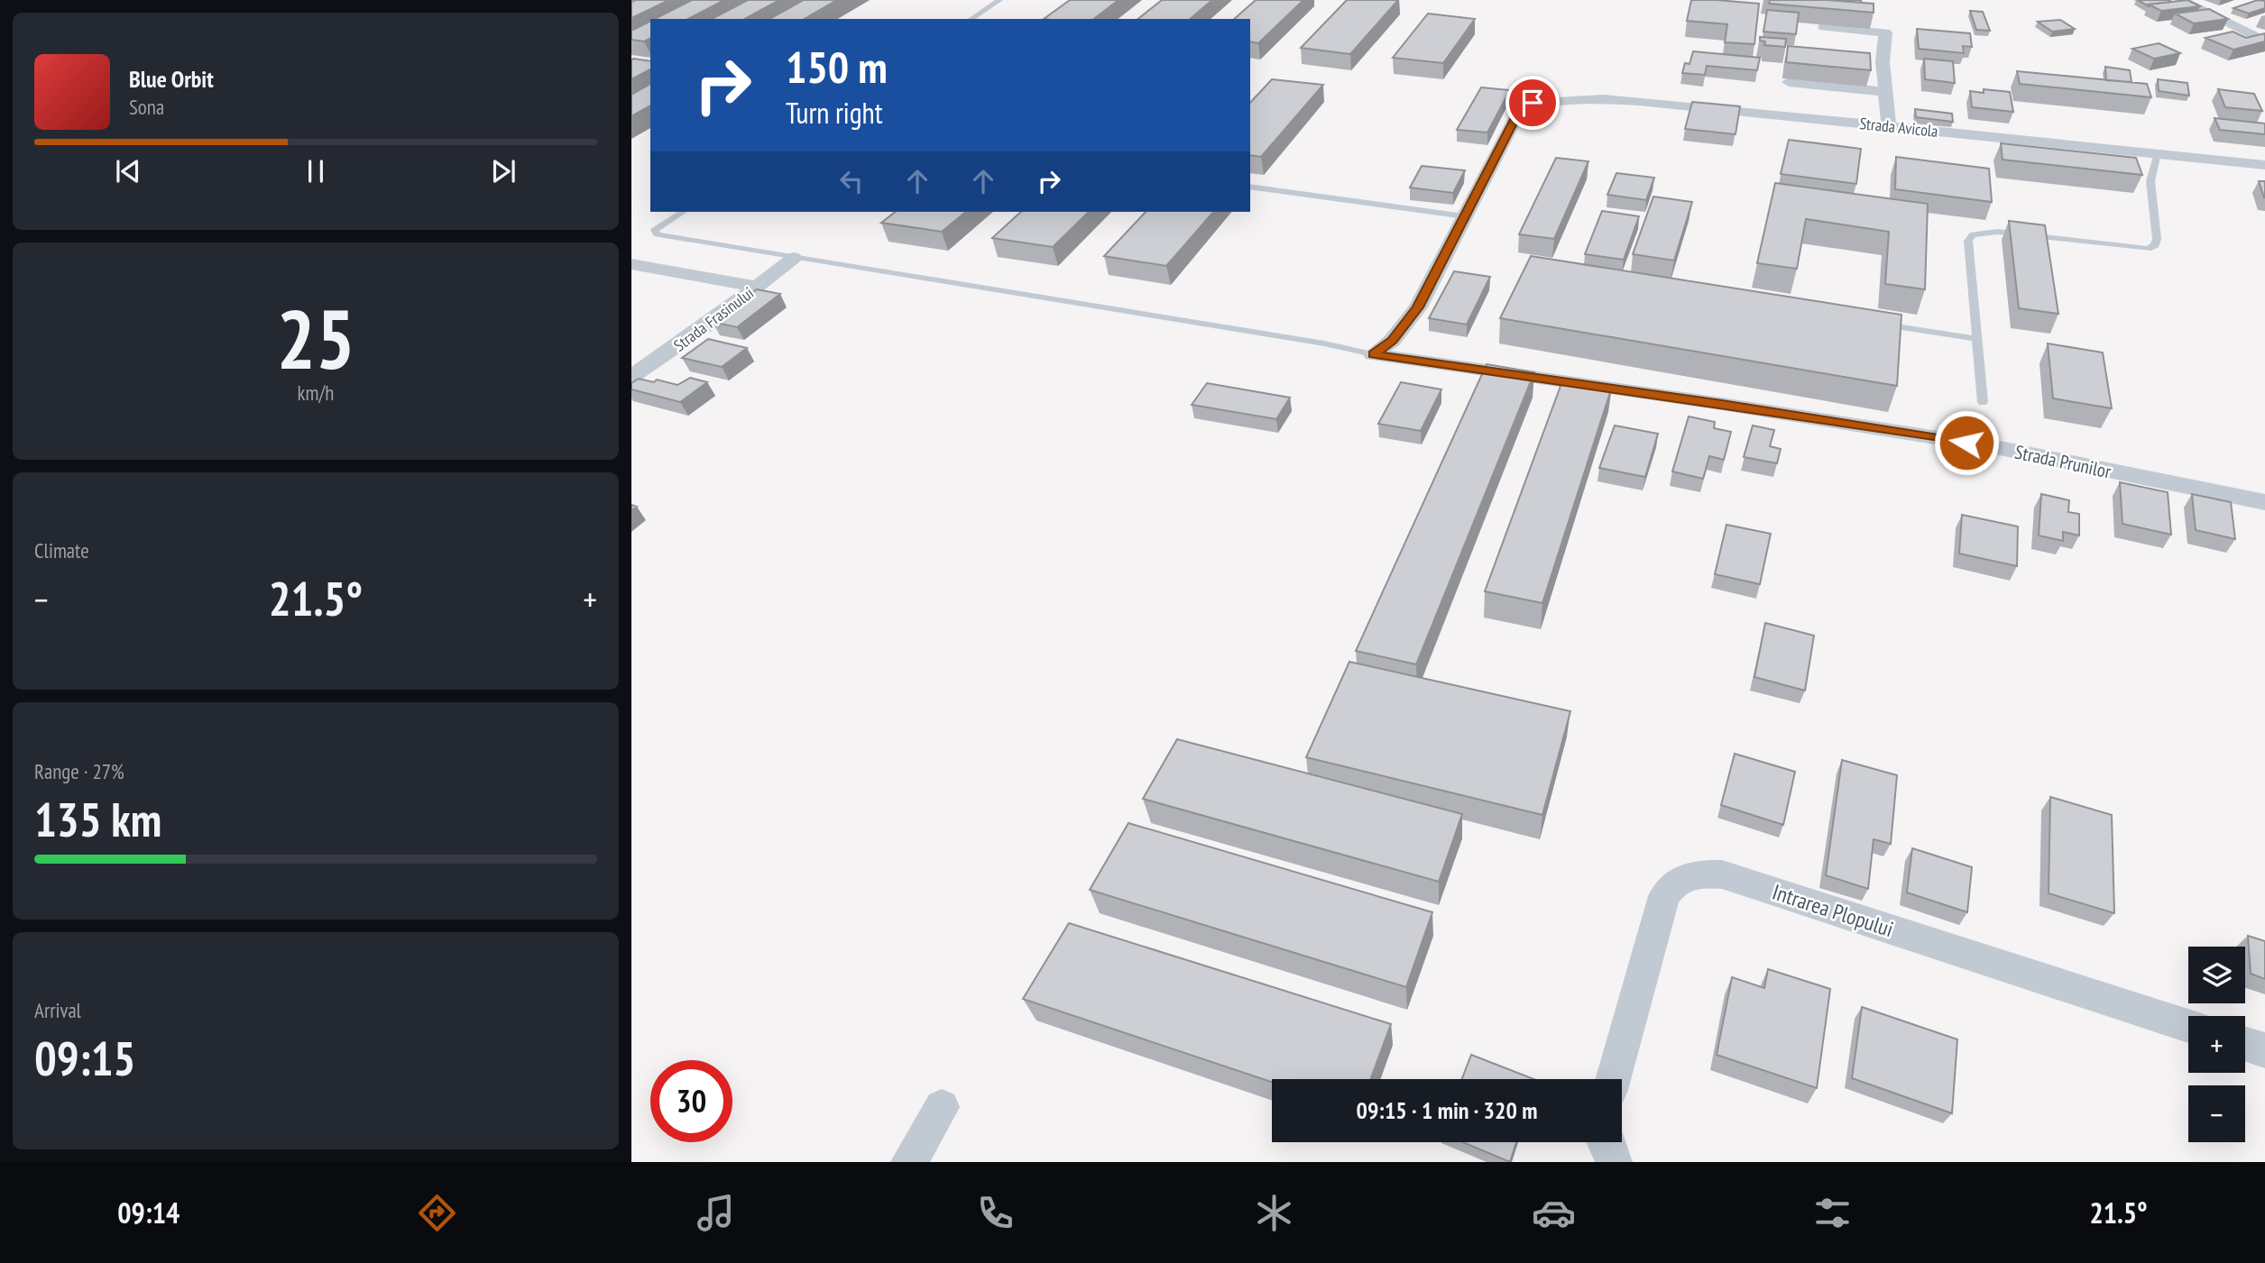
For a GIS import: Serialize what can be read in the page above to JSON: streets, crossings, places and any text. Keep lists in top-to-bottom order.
{
  "streets": {
    "street": [
      "Strada Avicola",
      "Strada Frasinului",
      "Strada Prunilor",
      "Intrarea Plopului"
    ]
  },
  "page": {
    "turn": ["150 m", "Turn right"],
    "song": ["Blue Orbit", "Sona"],
    "tile": [
      ["25", "km/h"],
      "Climate",
      ["Range · 27%", "135 km"],
      ["Arrival", "09:15"]
    ],
    "heat": ["−", "21.5°", "+"],
    "map_buttons": ["+", "−"],
    "limit": "30",
    "trip": "09:15 · 1 min · 320 m",
    "tabs": ["09:14", "21.5°"]
  }
}
